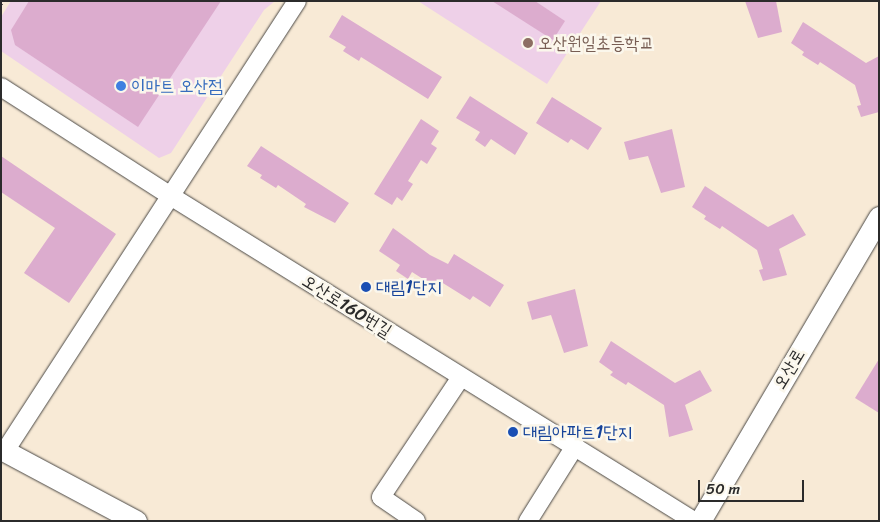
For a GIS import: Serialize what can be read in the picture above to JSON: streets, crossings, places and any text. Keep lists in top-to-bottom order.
{
  "streets": {
    "street": ["오산로160번길", "오산로"]
  },
  "places": [
    "오산원일초등학교",
    "이마트 오산점",
    "대림1단지",
    "대림아파트1단지"
  ],
  "scale_bar": "50 m"
}
